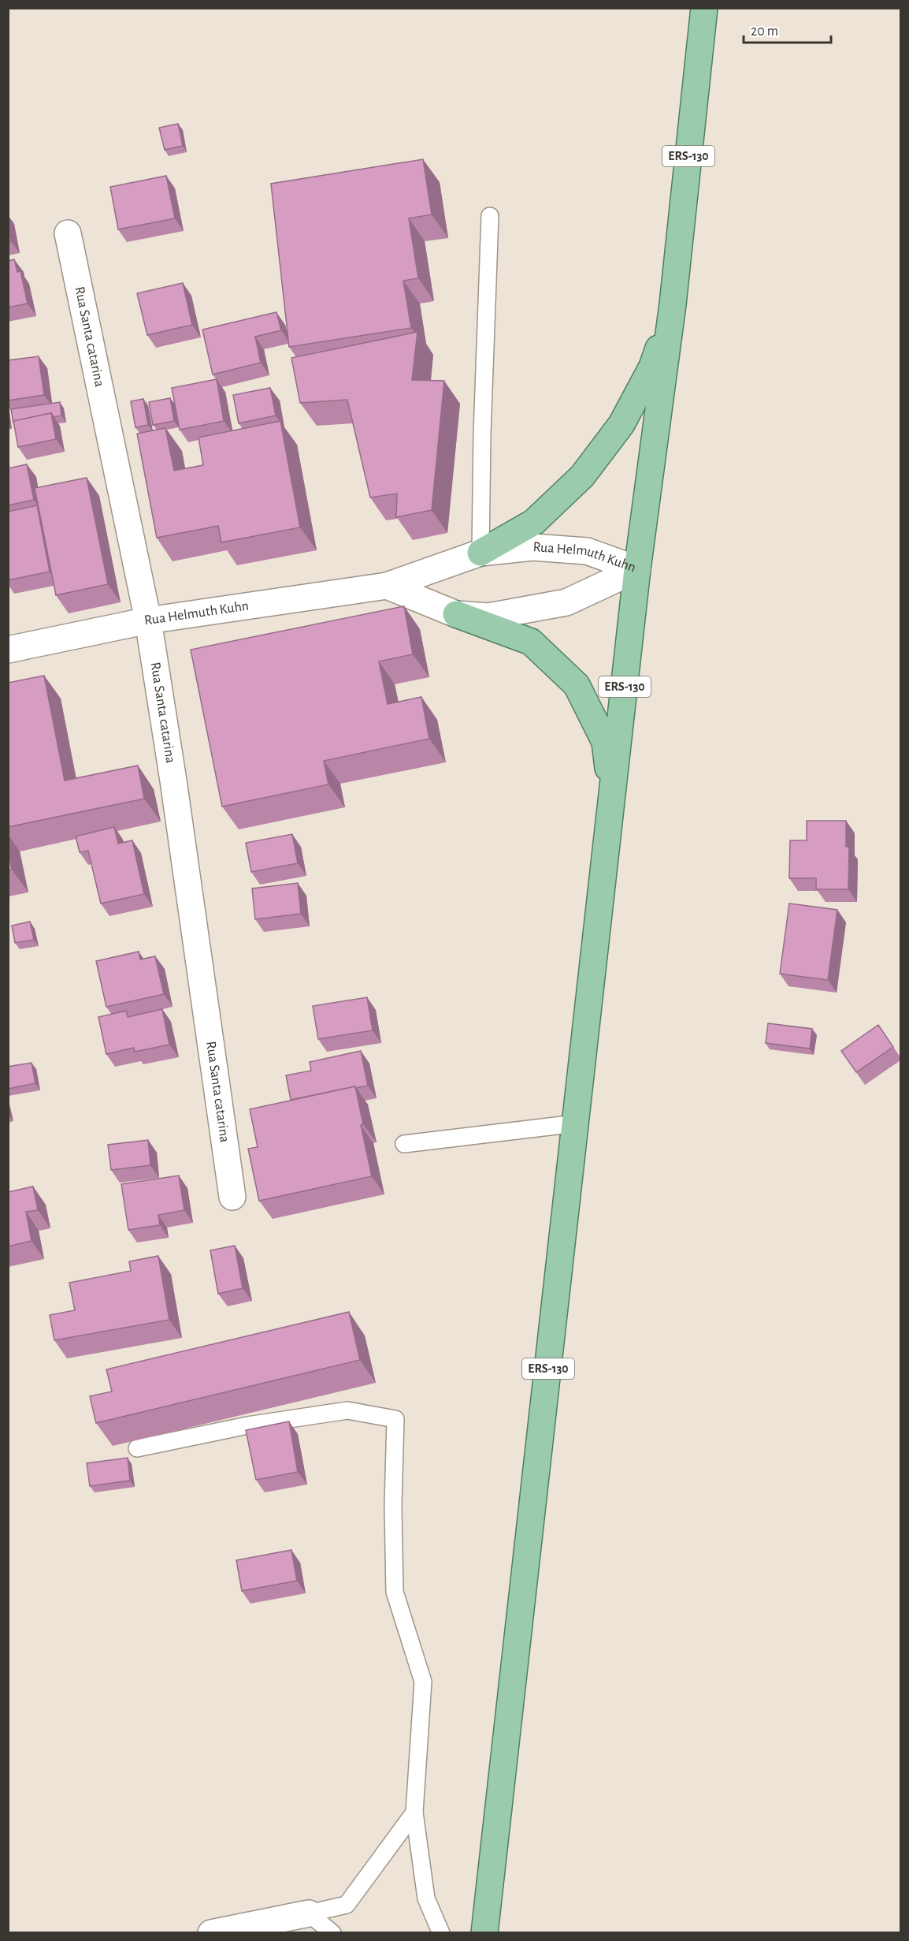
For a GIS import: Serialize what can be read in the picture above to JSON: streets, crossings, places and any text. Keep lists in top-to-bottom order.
{
  "streets": {
    "main road": ["ERS-130"],
    "street": ["Rua Santa catarina", "Rua Helmuth Kuhn"]
  },
  "crossings": [
    ["ERS-130", "Rua Helmuth Kuhn"],
    ["Rua Santa catarina", "Rua Helmuth Kuhn"]
  ],
  "scale_bar": "20 m"
}
